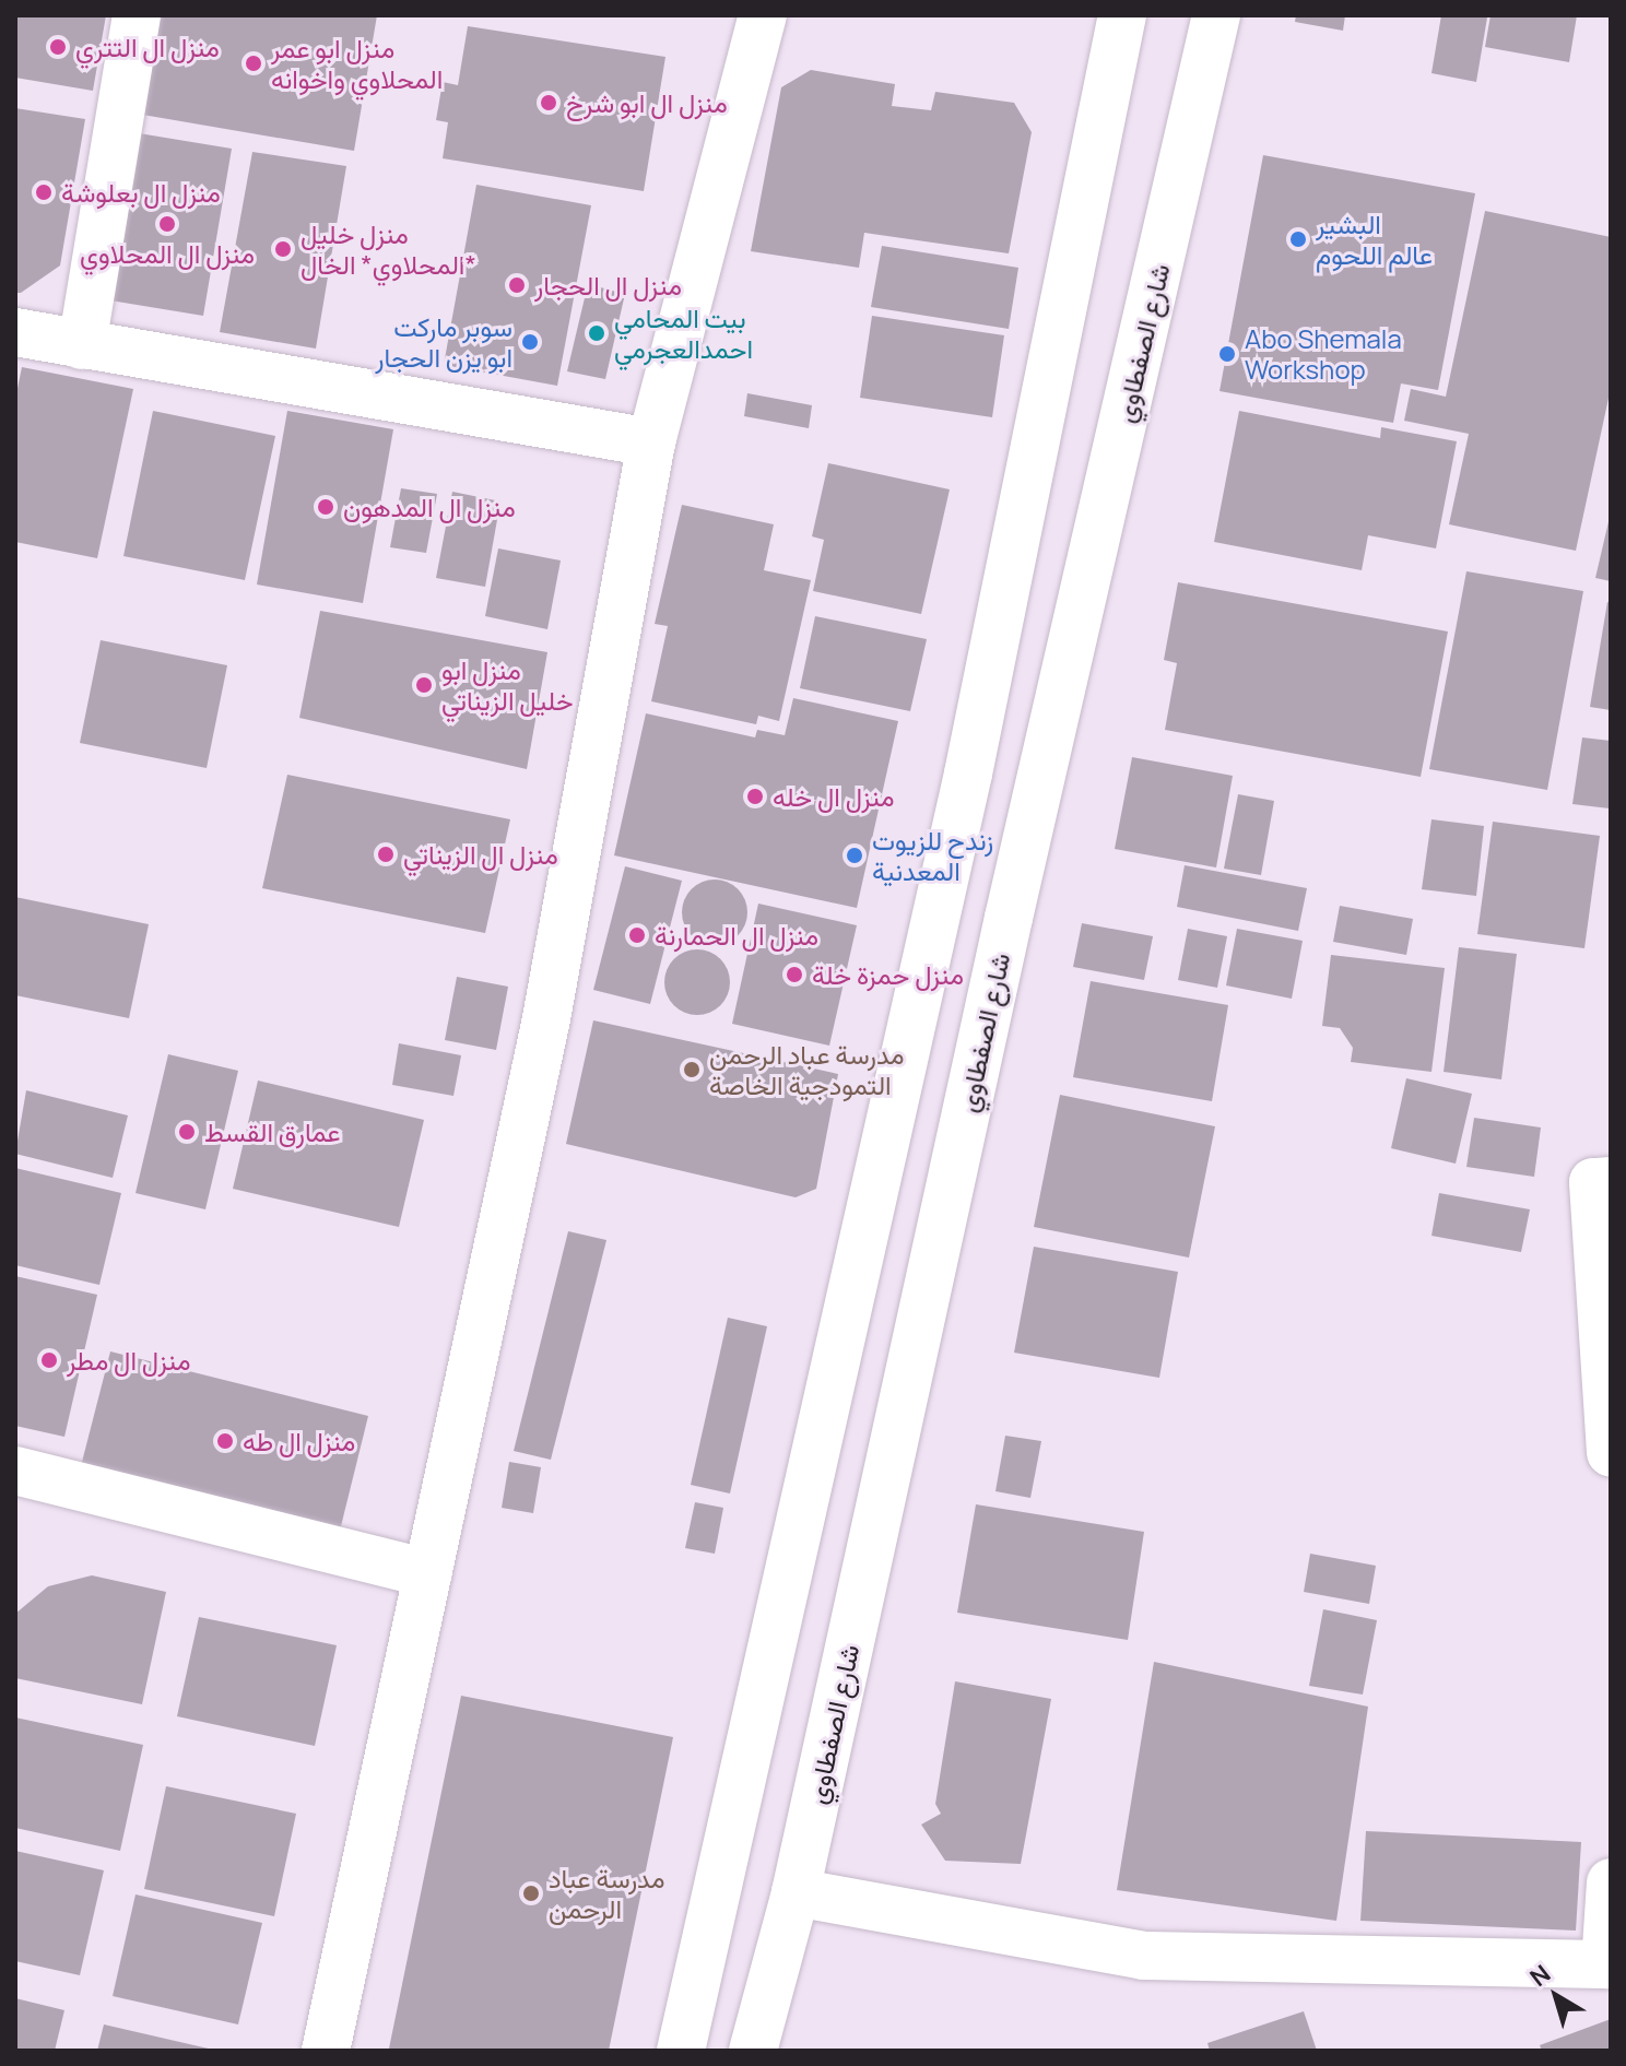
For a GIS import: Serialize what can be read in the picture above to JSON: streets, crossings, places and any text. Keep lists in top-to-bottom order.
{
  "streets": {
    "street": ["شارع الصفطاوي"]
  },
  "places": [
    "منزل ال التتري",
    "منزل ابو عمر المحلاوي واخوانه",
    "منزل ال ابو شرخ",
    "منزل ال بعلوشة",
    "منزل ال المحلاوي",
    "البشير عالم اللحوم",
    "منزل خليل المحلاوي* الخال*",
    "منزل ال الحجار",
    "بيت المحامي احمدالعجرمي",
    "سوبر ماركت ابو يزن الحجار",
    "Abo Shemala Workshop",
    "منزل ال المدهون",
    "منزل ابو خليل الزيناتي",
    "منزل ال خله",
    "منزل ال الزيناتي",
    "زندح للزيوت المعدنية",
    "منزل ال الحمارنة",
    "منزل حمزة خلة",
    "مدرسة عباد الرحمن التمودجية الخاصة",
    "عمارق القسط",
    "منزل ال مطر",
    "منزل ال طه",
    "مدرسة عباد الرحمن"
  ],
  "north": "top left"
}
